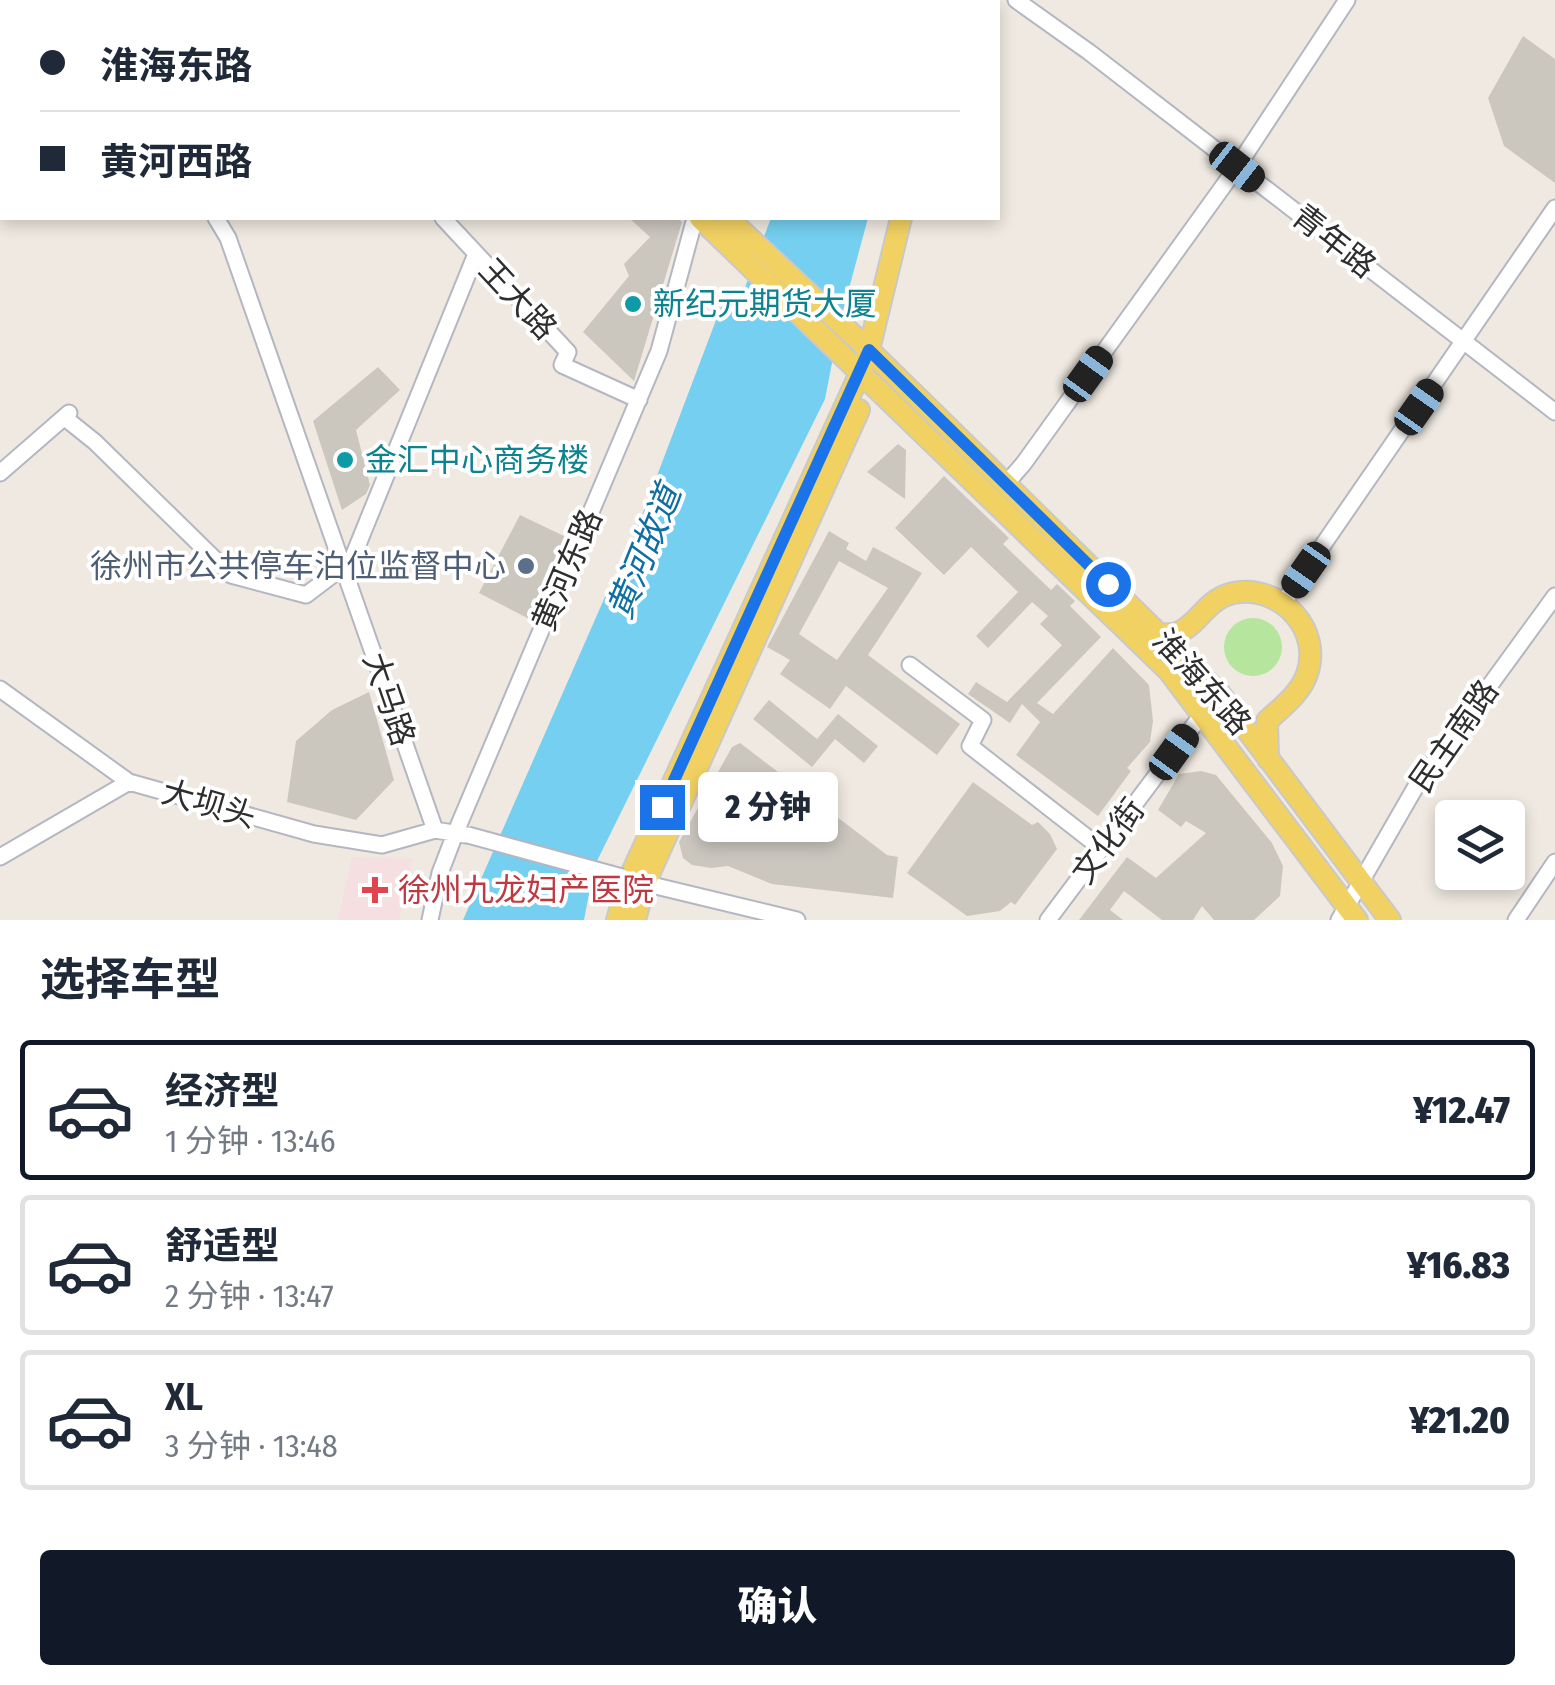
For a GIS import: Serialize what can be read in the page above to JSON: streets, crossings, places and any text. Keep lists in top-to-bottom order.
{
  "streets": {
    "main road": ["淮海东路"],
    "street": [
      "青年路",
      "王大路",
      "黄河东路",
      "大马路",
      "民主南路",
      "大坝头",
      "文化街"
    ]
  },
  "crossings": [
    ["王大路", "黄河东路"],
    ["淮海东路", "民主南路"],
    ["淮海东路", "文化街"],
    ["大马路", "大坝头"]
  ],
  "water": ["黄河故道"],
  "places": {
    "other": ["新纪元期货大厦", "金汇中心商务楼", "徐州市公共停车泊位监督中心"],
    "health": ["徐州九龙妇产医院"]
  },
  "page": {
    "banner": ["淮海东路", "黄河西路"],
    "bubble": "2 分钟",
    "heading": "选择车型",
    "list": [
      {
        "name": "经济型",
        "note": "1 分钟 · 13:46",
        "value": "¥12.47"
      },
      {
        "name": "舒适型",
        "note": "2 分钟 · 13:47",
        "value": "¥16.83"
      },
      {
        "name": "XL",
        "note": "3 分钟 · 13:48",
        "value": "¥21.20"
      }
    ],
    "buttons": "确认"
  }
}
